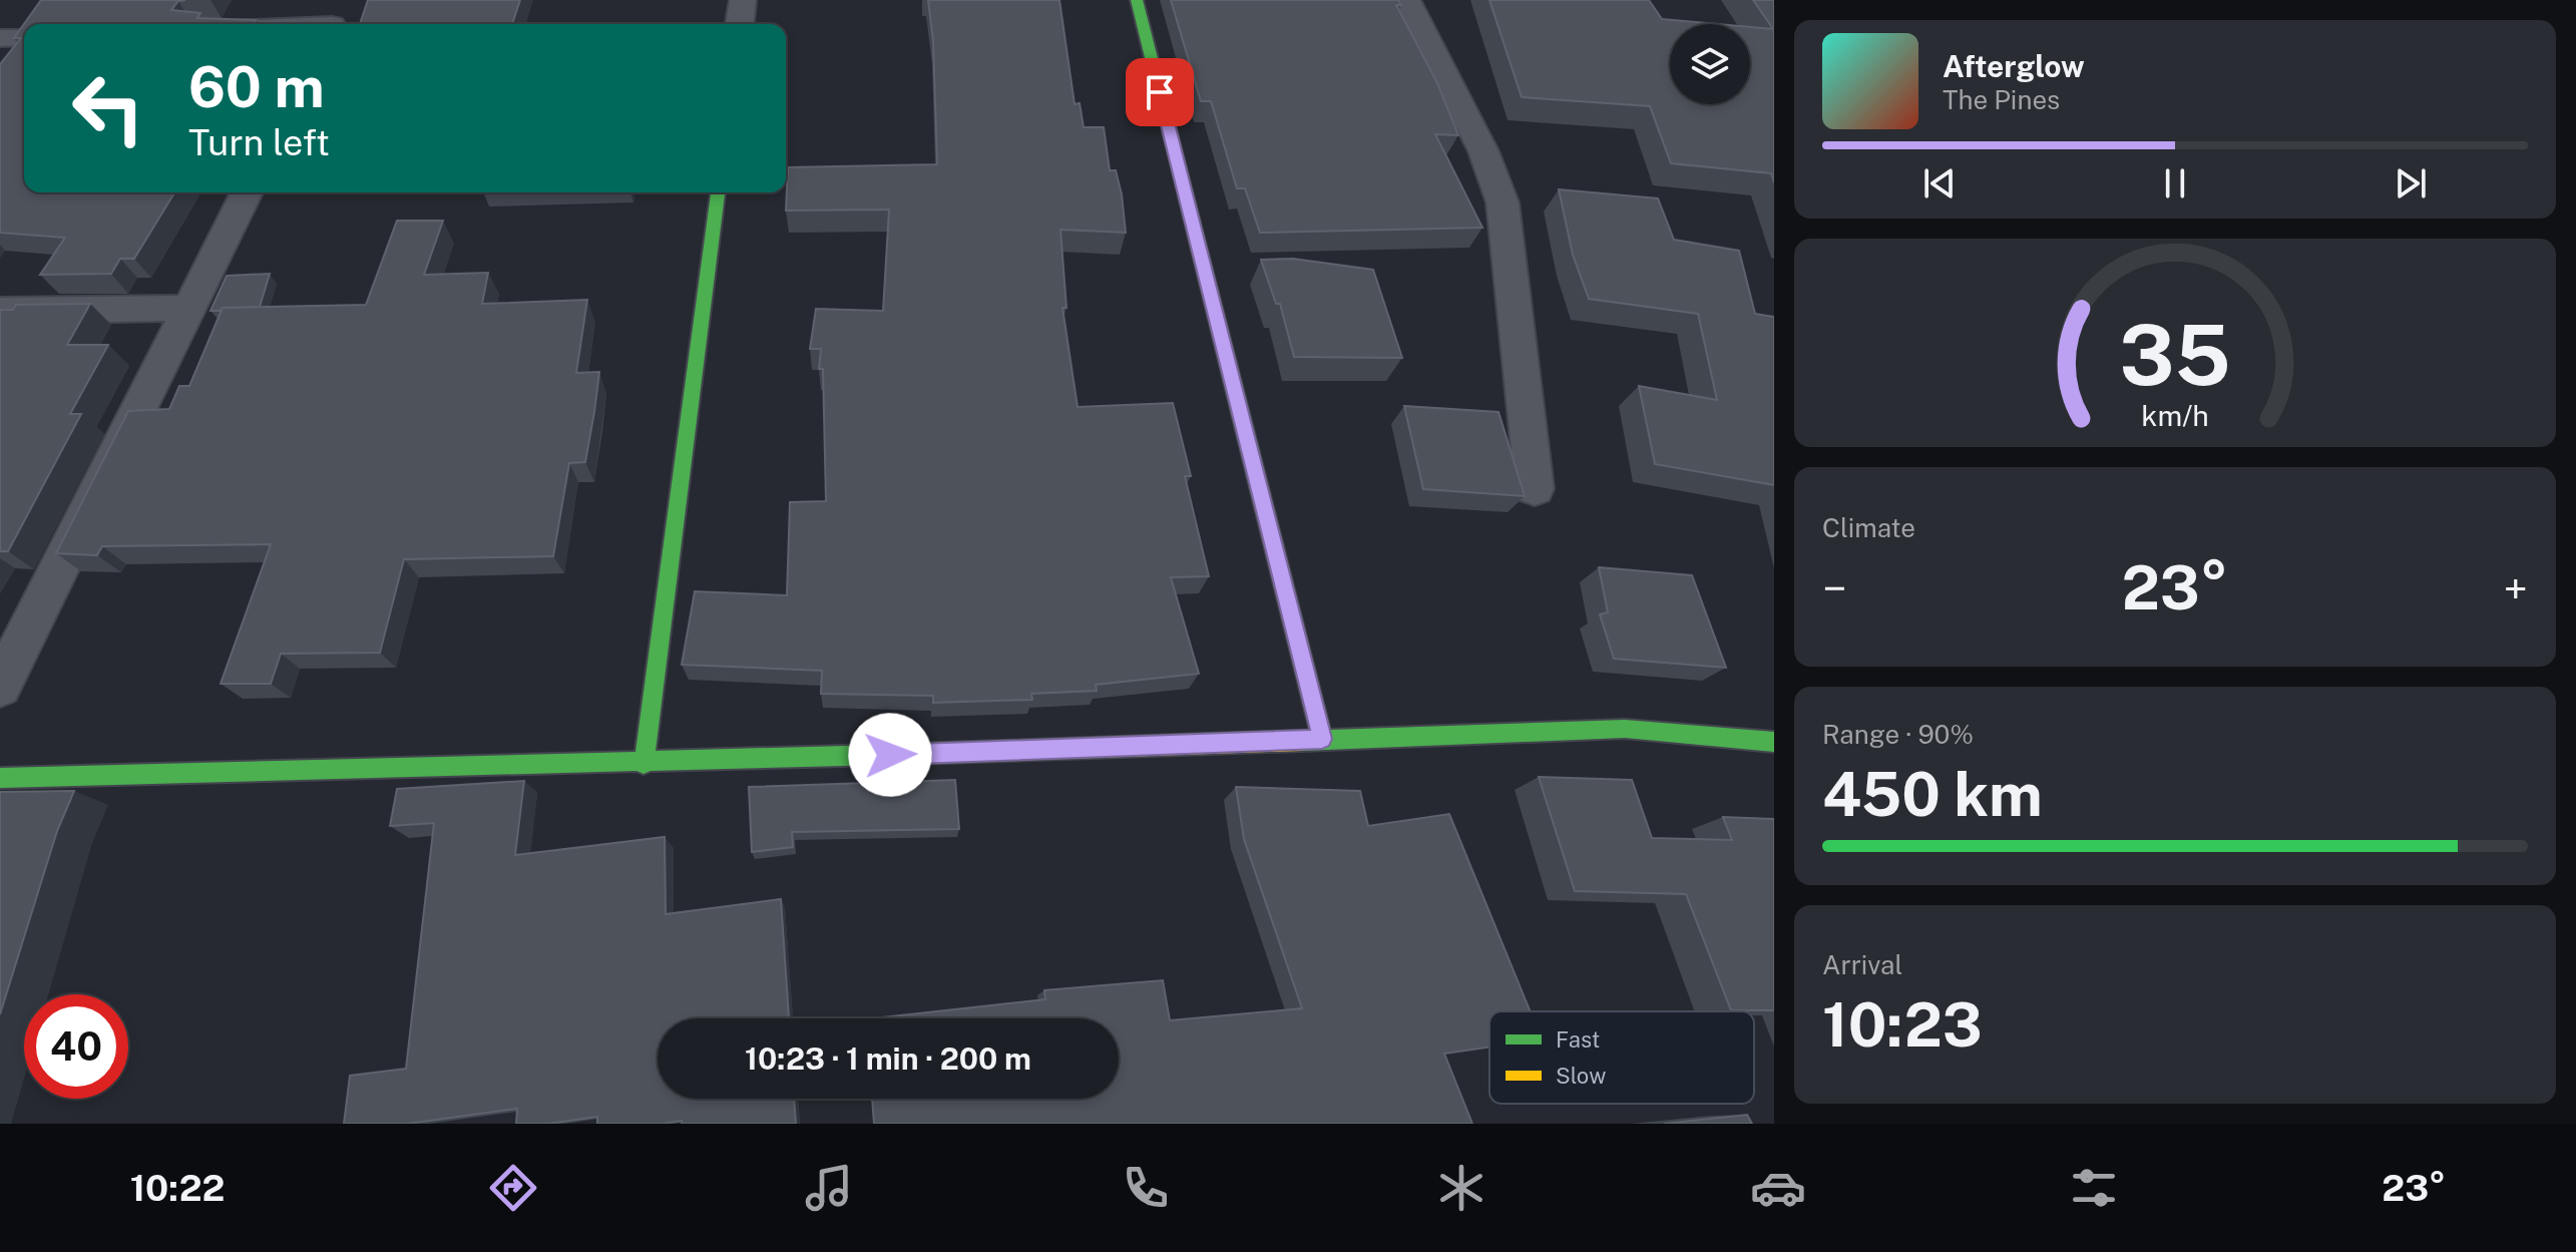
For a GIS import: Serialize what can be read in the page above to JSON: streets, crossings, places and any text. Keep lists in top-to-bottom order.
{
  "legend": ["Fast", "Slow"],
  "page": {
    "turn": ["60 m", "Turn left"],
    "song": ["Afterglow", "The Pines"],
    "tile": [
      "Climate",
      ["Range · 90%", "450 km"],
      ["Arrival", "10:23"]
    ],
    "heat": ["−", "23°", "+"],
    "limit": "40",
    "trip": "10:23 · 1 min · 200 m",
    "tabs": ["10:22", "23°"],
    "gauge": ["35", "km/h"]
  }
}
